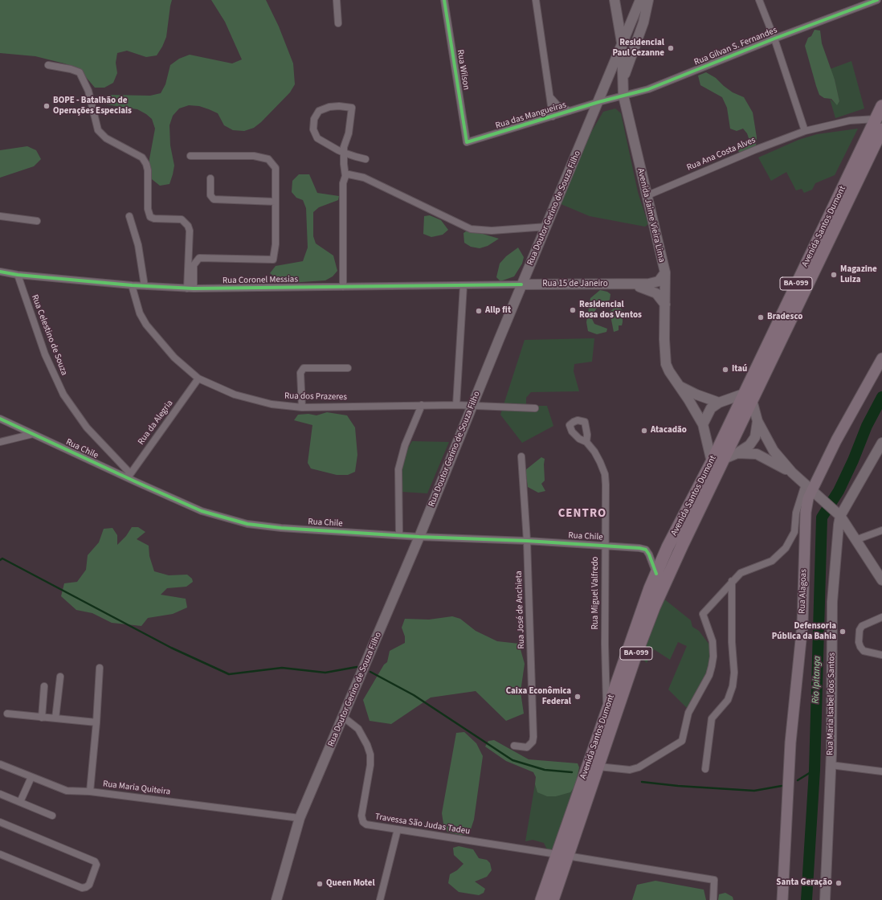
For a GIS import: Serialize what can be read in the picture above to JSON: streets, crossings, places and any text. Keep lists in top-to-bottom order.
{
  "streets": {
    "highway": ["Avenida Santos Dumont", "BA-099"],
    "main road": [
      "Rua Doutor Gerino de Souza Filho",
      "Avenida Jaime Vieira Lima",
      "Rua 15 de Janeiro",
      "Rua Alagoas",
      "Rua Maria Isabel dos Santos"
    ],
    "street": [
      "Rua Gilvan S. Fernandes",
      "Rua Wilson",
      "Rua das Mangueiras",
      "Rua Ana Costa Alves",
      "Rua Coronel Messias",
      "Rua Celestino de Souza",
      "Rua dos Prazeres",
      "Rua da Alegria",
      "Rua Chile",
      "Rua Miguel Valfredo",
      "Rua José de Anchieta",
      "Rua Maria Quiteira",
      "Travessa São Judas Tadeu"
    ]
  },
  "crossings": [
    ["Rua Gilvan S. Fernandes", "Rua das Mangueiras"],
    ["Rua Gilvan S. Fernandes", "Rua Doutor Gerino de Souza Filho"],
    ["Rua Gilvan S. Fernandes", "Avenida Jaime Vieira Lima"],
    ["Rua Wilson", "Rua das Mangueiras"],
    ["Rua das Mangueiras", "Rua Doutor Gerino de Souza Filho"],
    ["Rua Ana Costa Alves", "Avenida Jaime Vieira Lima"],
    ["Rua Ana Costa Alves", "Avenida Santos Dumont"],
    ["Rua Doutor Gerino de Souza Filho", "Avenida Jaime Vieira Lima"],
    ["Rua Doutor Gerino de Souza Filho", "Rua Coronel Messias"],
    ["Rua Doutor Gerino de Souza Filho", "Rua 15 de Janeiro"],
    ["Rua Doutor Gerino de Souza Filho", "Rua dos Prazeres"],
    ["Rua Doutor Gerino de Souza Filho", "Rua Chile"],
    ["Rua Doutor Gerino de Souza Filho", "Rua Maria Quiteira"],
    ["Rua Doutor Gerino de Souza Filho", "Travessa São Judas Tadeu"],
    ["Avenida Jaime Vieira Lima", "Avenida Santos Dumont"],
    ["Avenida Jaime Vieira Lima", "Rua 15 de Janeiro"],
    ["Avenida Santos Dumont", "Rua Chile"],
    ["Avenida Santos Dumont", "Rua Miguel Valfredo"],
    ["Avenida Santos Dumont", "Travessa São Judas Tadeu"],
    ["Rua Coronel Messias", "Rua 15 de Janeiro"],
    ["Rua Coronel Messias", "Rua Celestino de Souza"],
    ["Rua Coronel Messias", "Rua dos Prazeres"],
    ["Rua Celestino de Souza", "Rua da Alegria"],
    ["Rua Celestino de Souza", "Rua Chile"],
    ["Rua dos Prazeres", "Rua da Alegria"],
    ["Rua da Alegria", "Rua Chile"],
    ["Rua Chile", "Rua Miguel Valfredo"],
    ["Rua Chile", "Rua José de Anchieta"]
  ],
  "districts": ["CENTRO"],
  "water": ["Rio Ipitanga"],
  "places": [
    "Residencial Paul Cezanne",
    "BOPE - Batalhão de Operações Especiais",
    "Magazine Luiza",
    "Residencial Rosa dos Ventos",
    "Allp fit",
    "Bradesco",
    "Itaú",
    "Atacadão",
    "Defensoria Pública da Bahia",
    "Caixa Econômica Federal",
    "Santa Geração",
    "Queen Motel"
  ]
}
